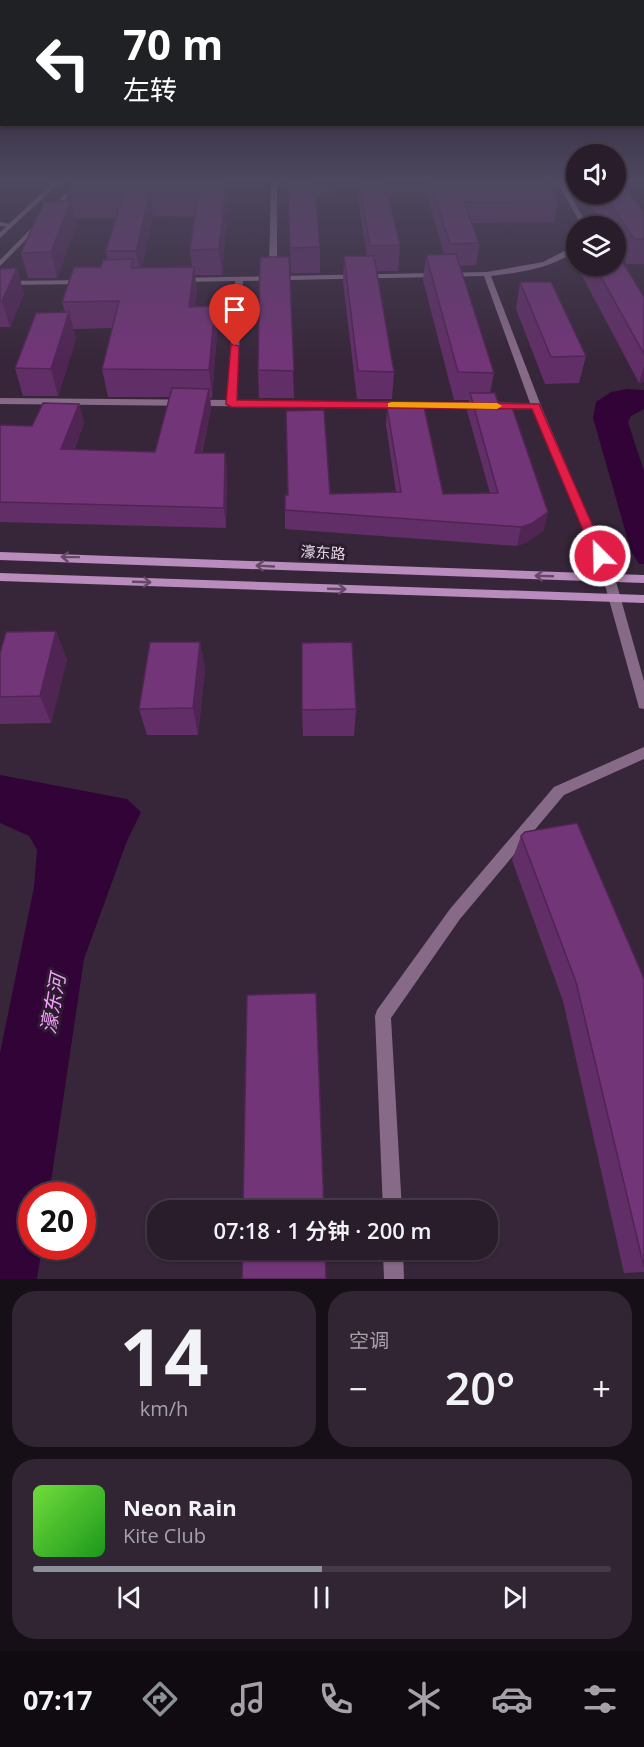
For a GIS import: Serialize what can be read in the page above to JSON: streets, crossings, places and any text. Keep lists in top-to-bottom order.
{
  "streets": {
    "main road": ["濠东路"]
  },
  "water": ["濠东河"],
  "page": {
    "turn": ["70 m", "左转"],
    "limit": "20",
    "trip": "07:18 · 1 分钟 · 200 m",
    "tile": [
      ["14", "km/h"],
      "空调"
    ],
    "heat": ["−", "20°", "+"],
    "song": ["Neon Rain", "Kite Club"],
    "tabs": "07:17"
  }
}
